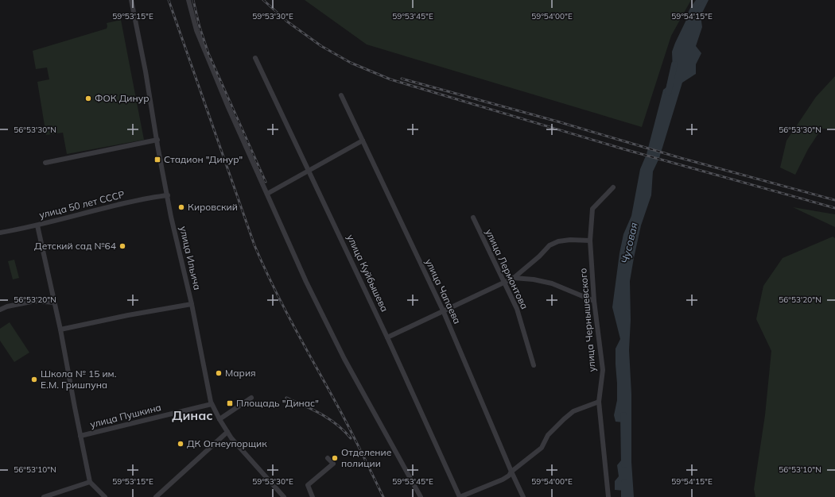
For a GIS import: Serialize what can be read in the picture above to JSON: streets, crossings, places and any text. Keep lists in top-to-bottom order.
{
  "streets": {
    "street": [
      "улица 50 лет СССР",
      "улица Ильича",
      "улица Лермонтова",
      "улица Куйбышева",
      "улица Чапаева",
      "улица Чернышевского",
      "улица Пушкина"
    ]
  },
  "crossings": [
    ["улица 50 лет СССР", "улица Ильича"],
    ["улица 50 лет СССР", "улица Пушкина"],
    ["улица Ильича", "улица Пушкина"]
  ],
  "districts": ["Динас"],
  "water": ["Чусовая"],
  "places": {
    "other": [
      "ФОК Динур",
      "Кировский",
      "Детский сад №64",
      "Мария",
      "Школа № 15 им. Е.М. Гришпуна",
      "ДК Огнеупорщик",
      "Отделение полиции"
    ],
    "transit": ["Стадион \"Динур\"", "Площадь \"Динас\""]
  },
  "coordinates": [
    "59°53'15\"E",
    "59°53'30\"E",
    "59°53'45\"E",
    "59°54'00\"E",
    "59°54'15\"E",
    "56°53'30\"N",
    "56°53'20\"N",
    "56°53'10\"N"
  ]
}
